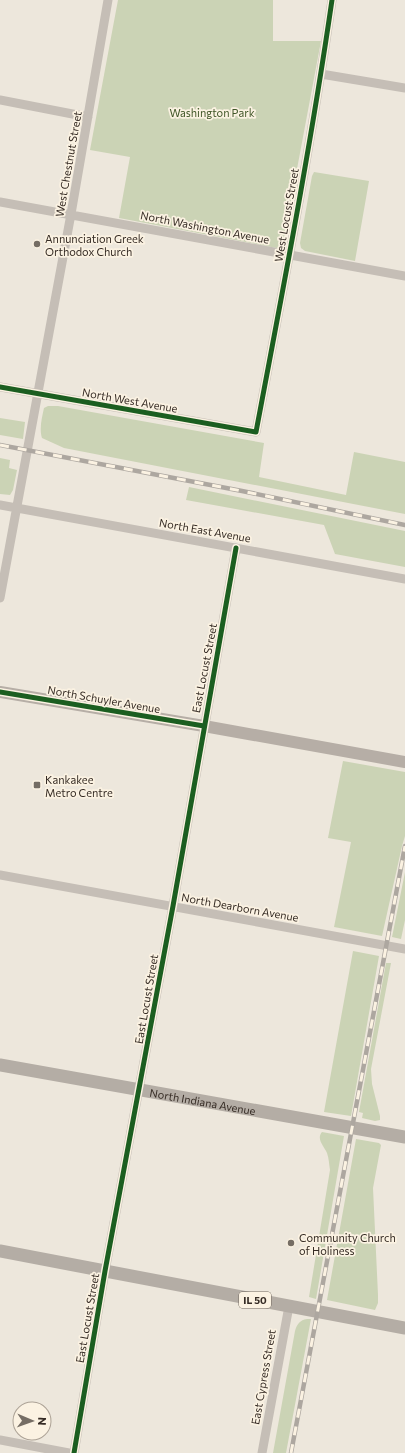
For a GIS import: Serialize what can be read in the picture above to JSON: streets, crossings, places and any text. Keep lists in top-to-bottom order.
{
  "streets": {
    "main road": ["North Indiana Avenue", "IL 50"],
    "street": [
      "West Chestnut Street",
      "West Locust Street",
      "North Washington Avenue",
      "North West Avenue",
      "North East Avenue",
      "East Locust Street",
      "North Schuyler Avenue",
      "North Dearborn Avenue",
      "East Cypress Street"
    ]
  },
  "crossings": [
    ["West Chestnut Street", "North Washington Avenue"],
    ["West Chestnut Street", "North West Avenue"],
    ["West Chestnut Street", "North East Avenue"],
    ["West Locust Street", "North Washington Avenue"],
    ["West Locust Street", "North West Avenue"],
    ["North East Avenue", "East Locust Street"],
    ["East Locust Street", "North Schuyler Avenue"],
    ["East Locust Street", "North Dearborn Avenue"],
    ["East Locust Street", "North Indiana Avenue"],
    ["East Locust Street", "IL 50"],
    ["IL 50", "East Cypress Street"]
  ],
  "parks": ["Washington Park"],
  "places": {
    "other": ["Annunciation Greek Orthodox Church", "Community Church of Holiness"],
    "transit": ["Kankakee Metro Centre"]
  },
  "north": "right"
}
